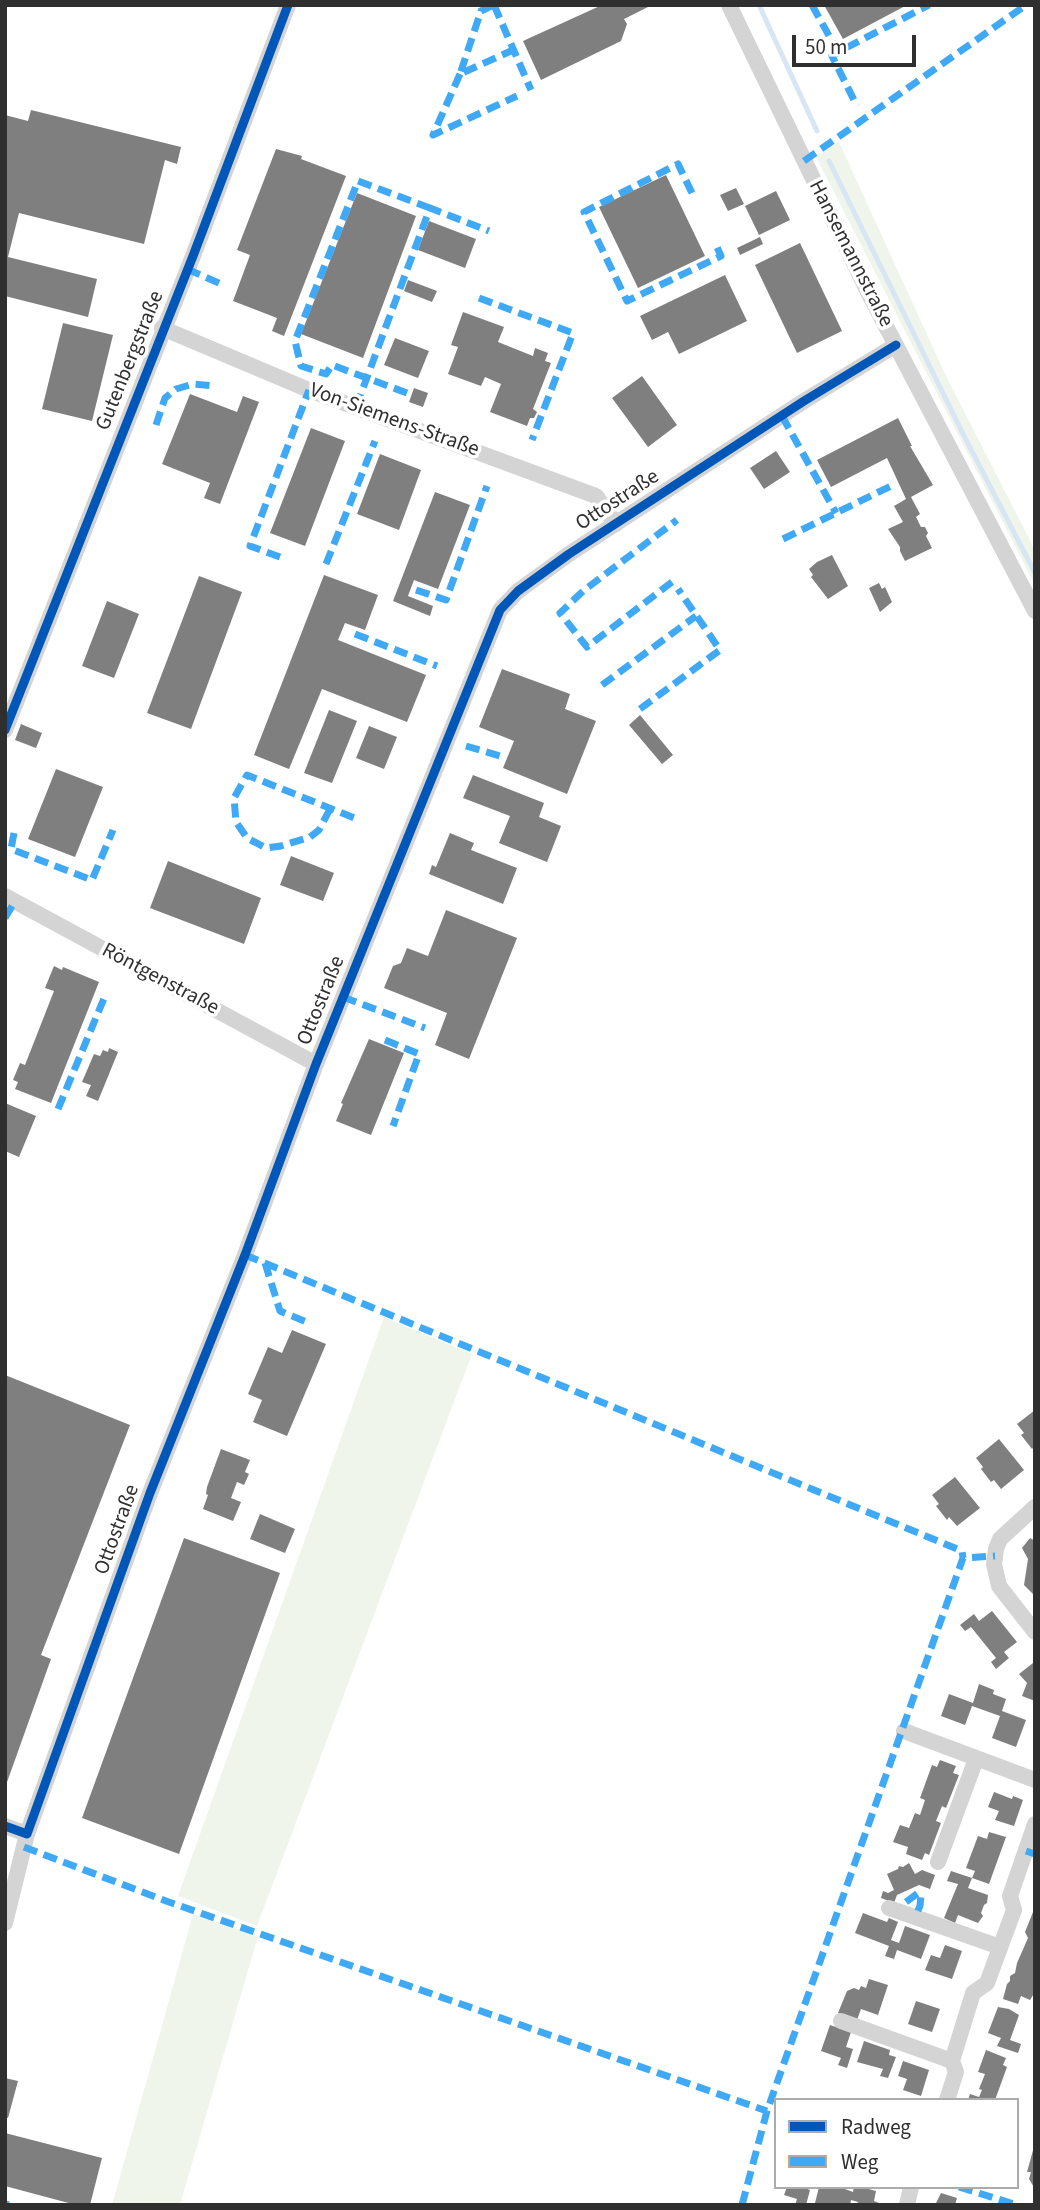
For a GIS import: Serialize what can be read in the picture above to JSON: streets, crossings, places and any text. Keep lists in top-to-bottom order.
{
  "streets": {
    "street": [
      "Hansemannstraße",
      "Gutenbergstraße",
      "Von-Siemens-Straße",
      "Ottostraße",
      "Röntgenstraße"
    ]
  },
  "crossings": [
    ["Hansemannstraße", "Ottostraße"],
    ["Gutenbergstraße", "Von-Siemens-Straße"],
    ["Von-Siemens-Straße", "Ottostraße"],
    ["Ottostraße", "Röntgenstraße"]
  ],
  "legend": ["Radweg", "Weg"],
  "scale_bar": "50 m"
}
